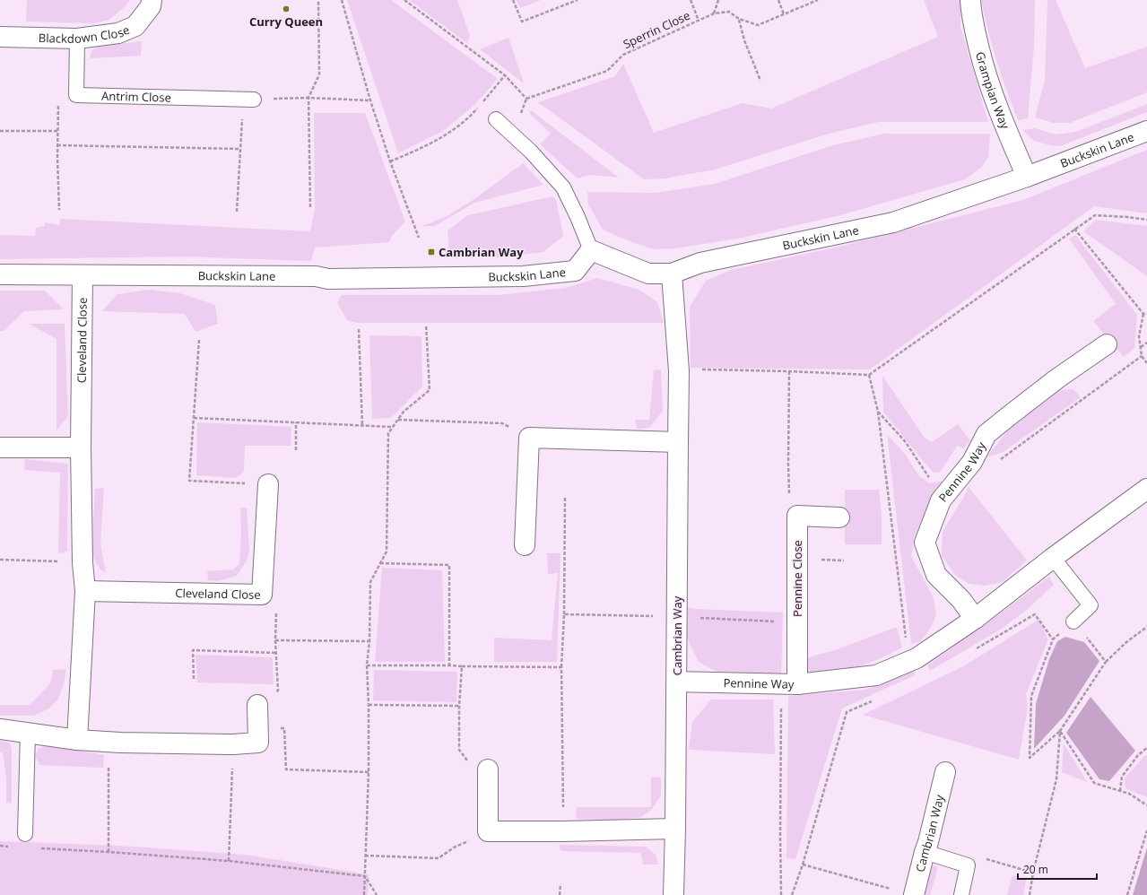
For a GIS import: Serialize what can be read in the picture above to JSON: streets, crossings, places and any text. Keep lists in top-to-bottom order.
{
  "streets": {
    "street": [
      "Blackdown Close",
      "Grampian Way",
      "Buckskin Lane",
      "Cleveland Close",
      "Pennine Way",
      "Pennine Close",
      "Cambrian Way"
    ],
    "lane": ["Antrim Close"],
    "path": ["Sperrin Close"]
  },
  "crossings": [
    ["Blackdown Close", "Antrim Close"],
    ["Grampian Way", "Buckskin Lane"],
    ["Buckskin Lane", "Cleveland Close"],
    ["Buckskin Lane", "Cambrian Way"],
    ["Pennine Way", "Pennine Close"],
    ["Pennine Way", "Cambrian Way"]
  ],
  "places": {
    "other": ["Curry Queen"],
    "transit": ["Cambrian Way"]
  },
  "scale_bar": "20 m"
}
